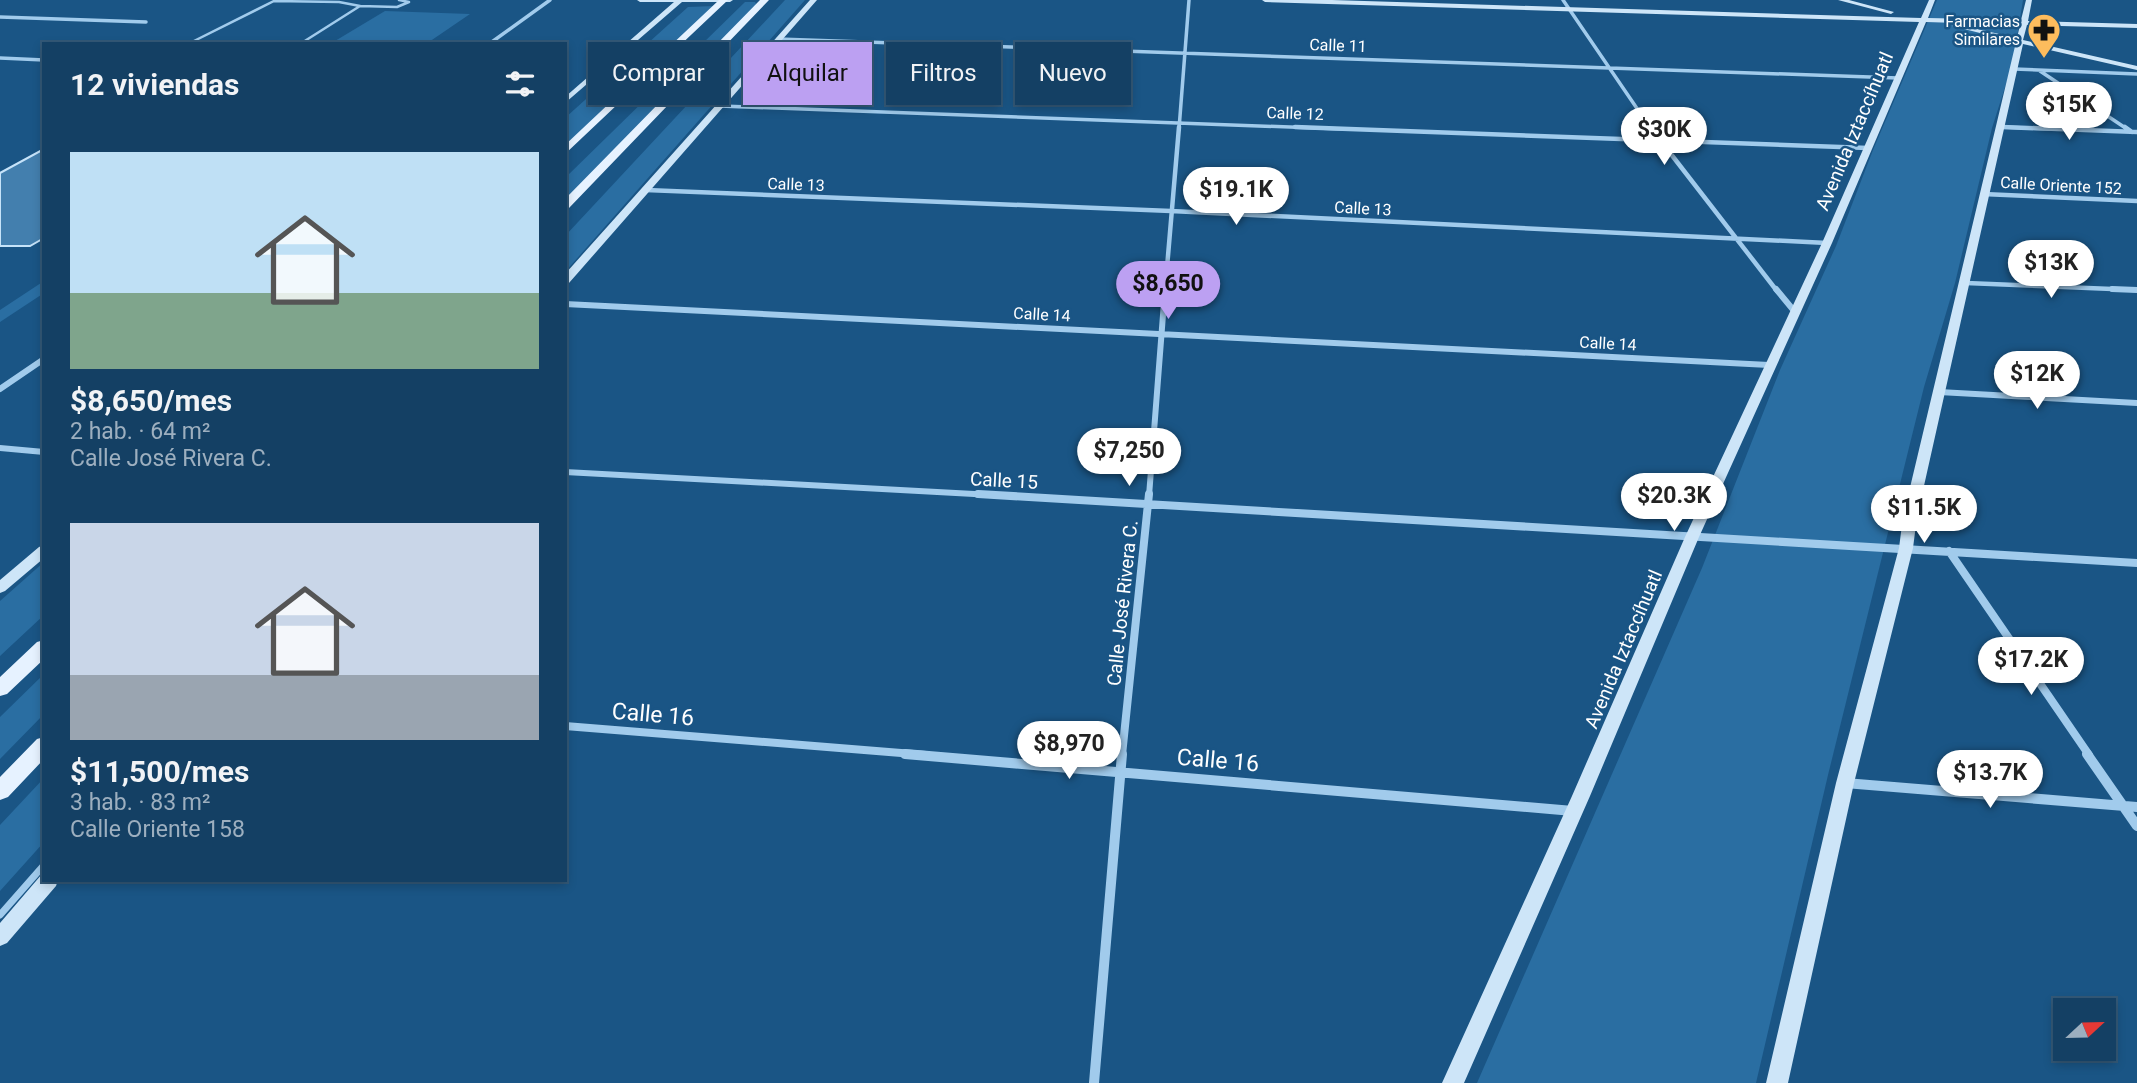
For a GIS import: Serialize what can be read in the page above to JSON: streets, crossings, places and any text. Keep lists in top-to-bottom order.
{
  "streets": {
    "main road": ["Avenida Iztaccíhuatl"],
    "street": [
      "Calle 11",
      "Calle 12",
      "Calle 13",
      "Calle Oriente 152",
      "Calle 14",
      "Calle 15",
      "Calle José Rivera C.",
      "Calle 16"
    ]
  },
  "crossings": [
    ["Calle 11", "Avenida Iztaccíhuatl"],
    ["Calle 11", "Calle José Rivera C."],
    ["Calle 12", "Avenida Iztaccíhuatl"],
    ["Calle 12", "Calle José Rivera C."],
    ["Avenida Iztaccíhuatl", "Calle 13"],
    ["Avenida Iztaccíhuatl", "Calle 14"],
    ["Avenida Iztaccíhuatl", "Calle 15"],
    ["Avenida Iztaccíhuatl", "Calle 16"],
    ["Calle 13", "Calle José Rivera C."],
    ["Calle 14", "Calle José Rivera C."],
    ["Calle 15", "Calle José Rivera C."],
    ["Calle José Rivera C.", "Calle 16"]
  ],
  "places": {
    "pharmacy": ["Farmacias Similares"]
  },
  "north": "right",
  "page": {
    "chip": [
      "Comprar",
      "Alquilar",
      "Filtros",
      "Nuevo"
    ],
    "heading": "12 viviendas",
    "price": [
      "$15K",
      "$30K",
      "$19.1K",
      "$13K",
      "$8,650",
      "$12K",
      "$7,250",
      "$20.3K",
      "$11.5K",
      "$17.2K",
      "$8,970",
      "$13.7K"
    ],
    "list": [
      {
        "name": "$8,650/mes",
        "note": "2 hab. · 64 m² · Calle José Rivera C."
      },
      {
        "name": "$11,500/mes",
        "note": "3 hab. · 83 m² · Calle Oriente 158"
      }
    ]
  }
}
